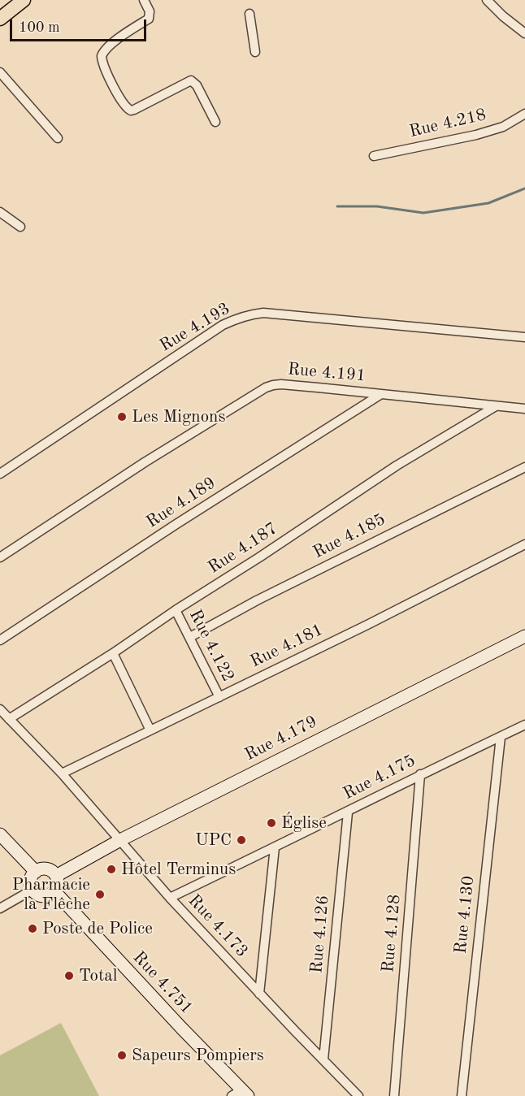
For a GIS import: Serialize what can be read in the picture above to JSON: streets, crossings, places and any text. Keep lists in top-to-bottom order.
{
  "streets": {
    "street": [
      "Rue 4.218",
      "Rue 4.193",
      "Rue 4.191",
      "Rue 4.189",
      "Rue 4.185",
      "Rue 4.187",
      "Rue 4.122",
      "Rue 4.181",
      "Rue 4.179",
      "Rue 4.175",
      "Rue 4.130",
      "Rue 4.173",
      "Rue 4.128",
      "Rue 4.126",
      "Rue 4.751"
    ]
  },
  "crossings": [
    ["Rue 4.191", "Rue 4.189"],
    ["Rue 4.191", "Rue 4.187"],
    ["Rue 4.185", "Rue 4.122"],
    ["Rue 4.187", "Rue 4.122"],
    ["Rue 4.187", "Rue 4.173"],
    ["Rue 4.122", "Rue 4.181"],
    ["Rue 4.181", "Rue 4.173"],
    ["Rue 4.179", "Rue 4.173"],
    ["Rue 4.179", "Rue 4.751"],
    ["Rue 4.175", "Rue 4.130"],
    ["Rue 4.175", "Rue 4.173"],
    ["Rue 4.175", "Rue 4.128"],
    ["Rue 4.175", "Rue 4.126"],
    ["Rue 4.173", "Rue 4.126"]
  ],
  "places": [
    "Les Mignons",
    "Église",
    "UPC",
    "Hôtel Terminus",
    "Pharmacie la Flêche",
    "Poste de Police",
    "Total",
    "Sapeurs Pompiers"
  ],
  "scale_bar": "100 m"
}
